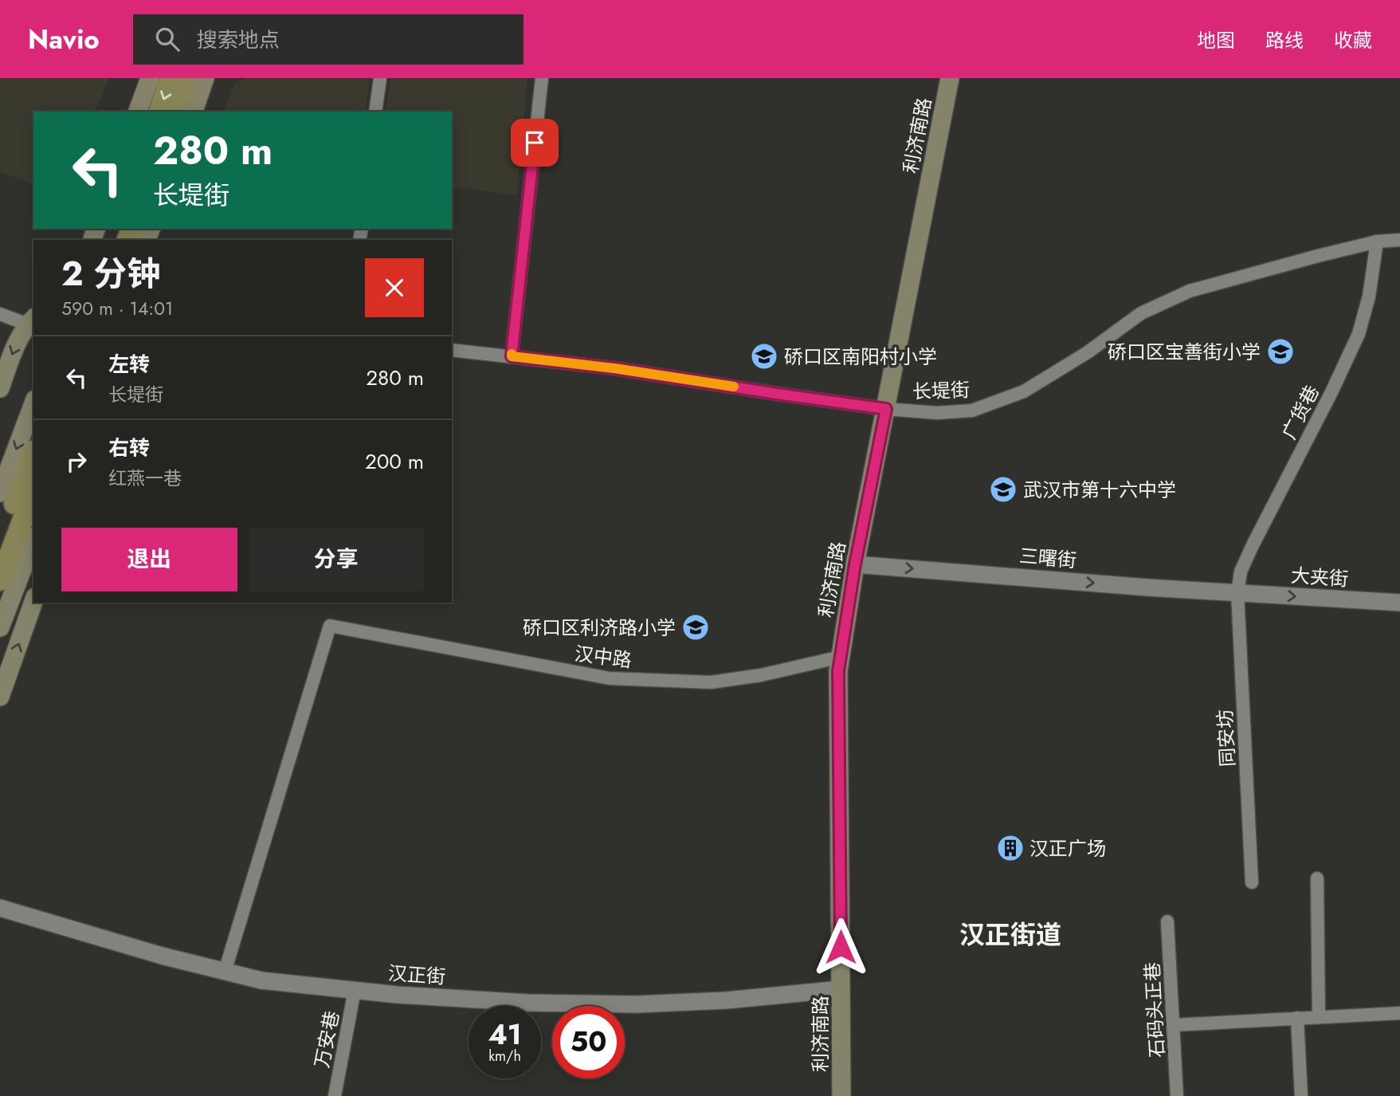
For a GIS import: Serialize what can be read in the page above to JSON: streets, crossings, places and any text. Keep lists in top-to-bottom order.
{
  "streets": {
    "main road": ["利济南路"],
    "street": [
      "长堤街",
      "广货巷",
      "三曙街",
      "大夹街",
      "汉中路",
      "同安坊",
      "汉正街",
      "石码头正巷",
      "万安巷"
    ]
  },
  "crossings": [
    ["利济南路", "长堤街"],
    ["利济南路", "三曙街"],
    ["利济南路", "汉中路"],
    ["利济南路", "汉正街"],
    ["长堤街", "广货巷"],
    ["广货巷", "三曙街"],
    ["广货巷", "大夹街"],
    ["广货巷", "同安坊"],
    ["三曙街", "大夹街"],
    ["三曙街", "同安坊"],
    ["大夹街", "同安坊"],
    ["汉中路", "汉正街"],
    ["汉正街", "万安巷"]
  ],
  "one_way": ["三曙街", "大夹街"],
  "districts": ["汉正街道"],
  "places": {
    "school or university": [
      "硚口区宝善街小学",
      "硚口区南阳村小学",
      "武汉市第十六中学",
      "硚口区利济路小学"
    ],
    "building": ["汉正广场"]
  },
  "page": {
    "header": "Navio",
    "search": "搜索地点",
    "nav": ["地图", "路线", "收藏"],
    "turn": ["280 m", "长堤街"],
    "heading": ["2 分钟", "590 m · 14:01"],
    "list": [
      {
        "name": "左转",
        "note": "长堤街",
        "value": "280 m"
      },
      {
        "name": "右转",
        "note": "红燕一巷",
        "value": "200 m"
      }
    ],
    "buttons": ["退出", "分享"],
    "speed": "41 km/h",
    "limit": "50"
  }
}
